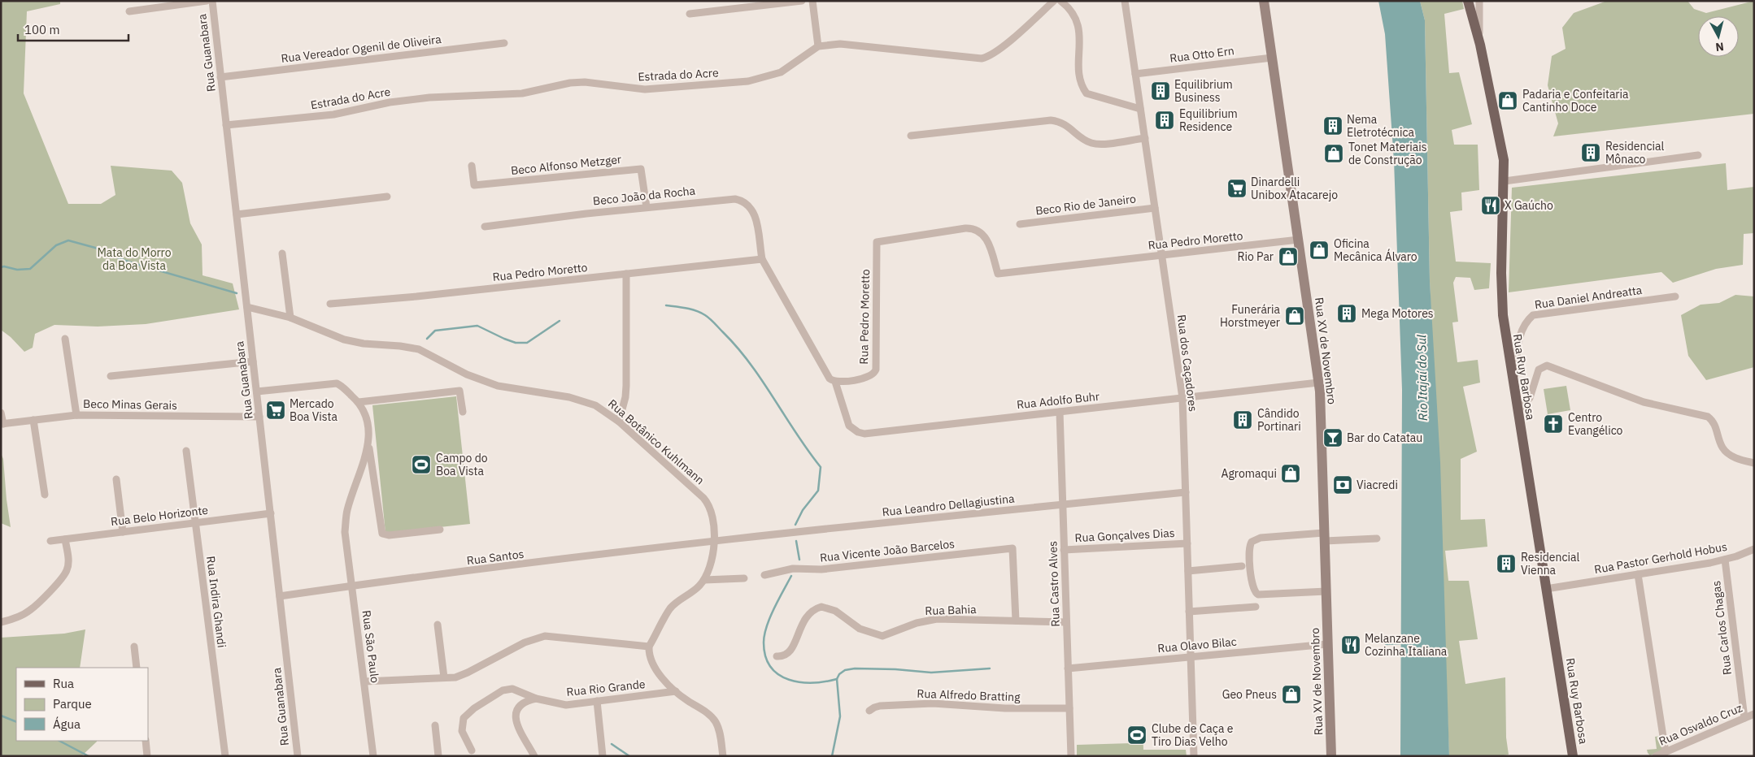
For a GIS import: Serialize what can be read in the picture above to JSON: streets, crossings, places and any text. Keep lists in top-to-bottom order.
{
  "streets": {
    "main road": ["Rua XV de Novembro", "Rua Ruy Barbosa"],
    "street": [
      "Rua Vereador Ogenil de Oliveira",
      "Rua Guanabara",
      "Rua Otto Ern",
      "Estrada do Acre",
      "Beco Alfonso Metzger",
      "Beco João da Rocha",
      "Beco Rio de Janeiro",
      "Rua Pedro Moretto",
      "Rua Daniel Andreatta",
      "Rua dos Caçadores",
      "Rua Adolfo Buhr",
      "Beco Minas Gerais",
      "Rua Botânico Kuhlmann",
      "Rua Leandro Dellagiustina",
      "Rua Belo Horizonte",
      "Rua Gonçalves Dias",
      "Rua Vicente João Barcelos",
      "Rua Santos",
      "Rua Pastor Gerhold Hobus",
      "Rua Castro Alves",
      "Rua Indira Ghandi",
      "Rua Bahia",
      "Rua Carlos Chagas",
      "Rua Olavo Bilac",
      "Rua São Paulo",
      "Rua Rio Grande",
      "Rua Alfredo Bratting",
      "Rua Osvaldo Cruz"
    ]
  },
  "crossings": [
    ["Rua Vereador Ogenil de Oliveira", "Rua Guanabara"],
    ["Rua Guanabara", "Estrada do Acre"],
    ["Rua Guanabara", "Beco Minas Gerais"],
    ["Rua Guanabara", "Rua Botânico Kuhlmann"],
    ["Rua Guanabara", "Rua Belo Horizonte"],
    ["Rua Guanabara", "Rua Santos"],
    ["Rua Otto Ern", "Rua XV de Novembro"],
    ["Rua Otto Ern", "Rua dos Caçadores"],
    ["Beco Alfonso Metzger", "Beco João da Rocha"],
    ["Beco João da Rocha", "Rua Pedro Moretto"],
    ["Beco Rio de Janeiro", "Rua dos Caçadores"],
    ["Rua Pedro Moretto", "Rua XV de Novembro"],
    ["Rua Pedro Moretto", "Rua dos Caçadores"],
    ["Rua Pedro Moretto", "Rua Adolfo Buhr"],
    ["Rua Daniel Andreatta", "Rua Ruy Barbosa"],
    ["Rua XV de Novembro", "Rua Adolfo Buhr"],
    ["Rua XV de Novembro", "Rua Olavo Bilac"],
    ["Rua dos Caçadores", "Rua Adolfo Buhr"],
    ["Rua dos Caçadores", "Rua Leandro Dellagiustina"],
    ["Rua dos Caçadores", "Rua Gonçalves Dias"],
    ["Rua dos Caçadores", "Rua Olavo Bilac"],
    ["Rua Ruy Barbosa", "Rua Pastor Gerhold Hobus"],
    ["Rua Adolfo Buhr", "Rua Castro Alves"],
    ["Rua Botânico Kuhlmann", "Rua Leandro Dellagiustina"],
    ["Rua Botânico Kuhlmann", "Rua Santos"],
    ["Rua Leandro Dellagiustina", "Rua Santos"],
    ["Rua Leandro Dellagiustina", "Rua Castro Alves"],
    ["Rua Belo Horizonte", "Rua Indira Ghandi"],
    ["Rua Gonçalves Dias", "Rua Castro Alves"],
    ["Rua Vicente João Barcelos", "Rua Bahia"],
    ["Rua Santos", "Rua São Paulo"],
    ["Rua Pastor Gerhold Hobus", "Rua Carlos Chagas"],
    ["Rua Castro Alves", "Rua Bahia"],
    ["Rua Castro Alves", "Rua Olavo Bilac"],
    ["Rua Castro Alves", "Rua Alfredo Bratting"],
    ["Rua Carlos Chagas", "Rua Osvaldo Cruz"]
  ],
  "water": ["Rio Itajaí do Sul"],
  "parks": ["Mata do Morro da Boa Vista"],
  "places": {
    "building": [
      "Equilibrium Business",
      "Equilibrium Residence",
      "Nema Eletrotécnica",
      "Residencial Mônaco",
      "Mega Motores",
      "Cândido Portinari",
      "Residencial Vienna"
    ],
    "shop": [
      "Padaria e Confeitaria Cantinho Doce",
      "Tonet Materiais de Construção",
      "Oficina Mecânica Álvaro",
      "Rio Par",
      "Funerária Horstmeyer",
      "Agromaqui",
      "Geo Pneus"
    ],
    "supermarket": ["Dinardelli Unibox Atacarejo", "Mercado Boa Vista"],
    "restaurant": ["X Gaúcho", "Melanzane Cozinha Italiana"],
    "church": ["Centro Evangélico"],
    "bar": ["Bar do Catatau"],
    "sports": ["Campo do Boa Vista", "Clube de Caça e Tiro Dias Velho"],
    "bank": ["Viacredi"]
  },
  "legend": ["Rua", "Parque", "Água"],
  "scale_bar": "100 m",
  "north": "bottom"
}
